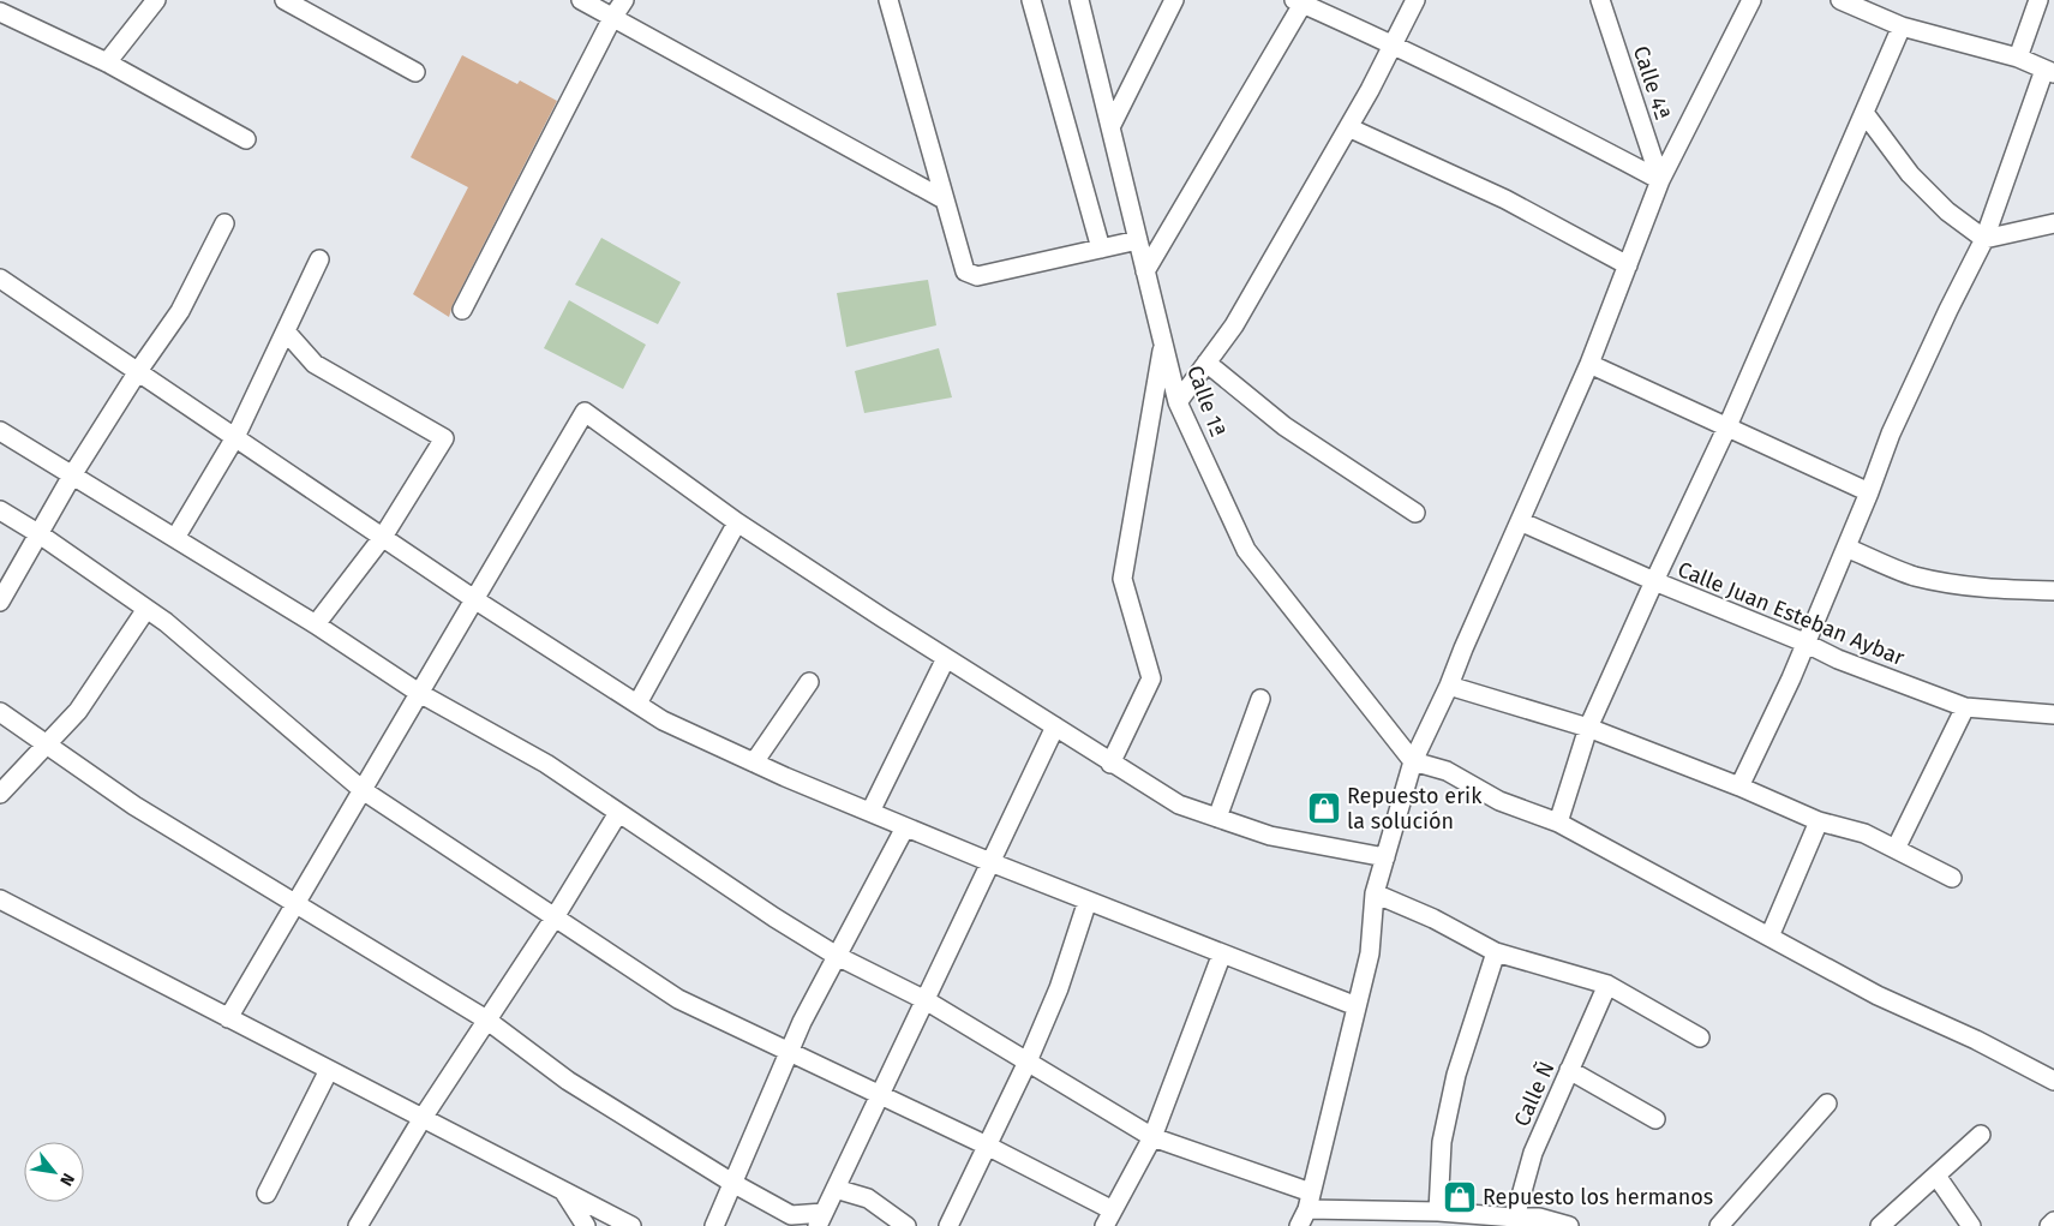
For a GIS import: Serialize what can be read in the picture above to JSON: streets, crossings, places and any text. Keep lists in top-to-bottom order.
{
  "streets": {
    "street": [
      "Calle 4ª",
      "Calle 1ª",
      "Calle Juan Esteban Aybar",
      "Calle Ñ"
    ]
  },
  "places": {
    "shop": ["Repuesto erik la solución", "Repuesto los hermanos"]
  },
  "north": "bottom right"
}
